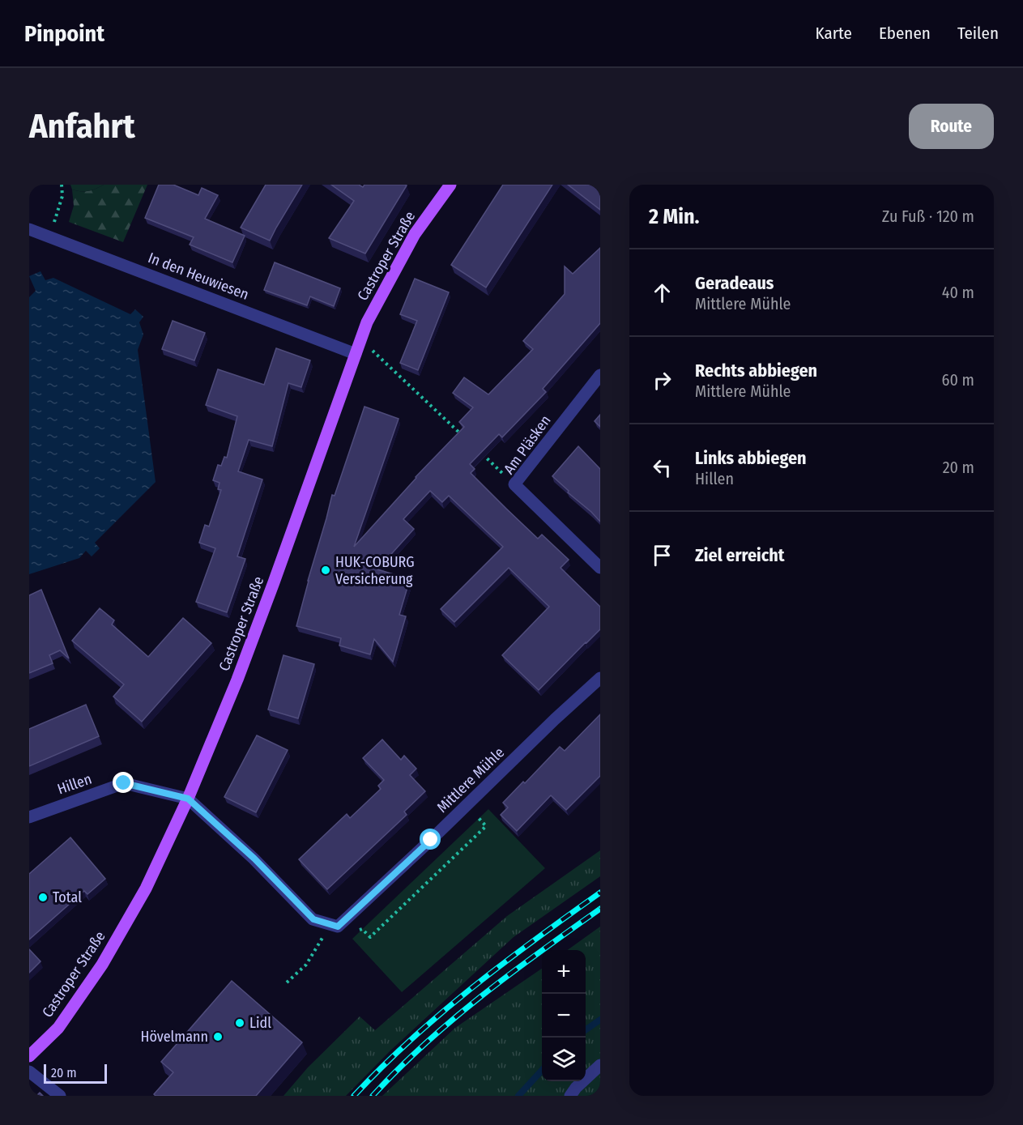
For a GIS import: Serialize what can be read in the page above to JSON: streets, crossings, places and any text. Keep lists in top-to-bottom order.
{
  "streets": {
    "main road": ["Castroper Straße"],
    "street": [
      "In den Heuwiesen",
      "Am Pläsken",
      "Mittlere Mühle",
      "Hillen"
    ]
  },
  "crossings": [
    ["Castroper Straße", "In den Heuwiesen"],
    ["Castroper Straße", "Hillen"]
  ],
  "places": [
    "HUK-COBURG Versicherung",
    "Total",
    "Lidl",
    "Hövelmann"
  ],
  "scale_bar": "20 m",
  "page": {
    "header": "Pinpoint",
    "nav": ["Karte", "Ebenen", "Teilen"],
    "buttons": "Route",
    "title": "Anfahrt",
    "heading": ["2 Min.", "Zu Fuß · 120 m"],
    "list": [
      ["Geradeaus", "Mittlere Mühle", "40 m"],
      ["Rechts abbiegen", "Mittlere Mühle", "60 m"],
      ["Links abbiegen", "Hillen", "20 m"],
      "Ziel erreicht"
    ],
    "map_buttons": ["+", "−"],
    "scale": "20 m"
  }
}
